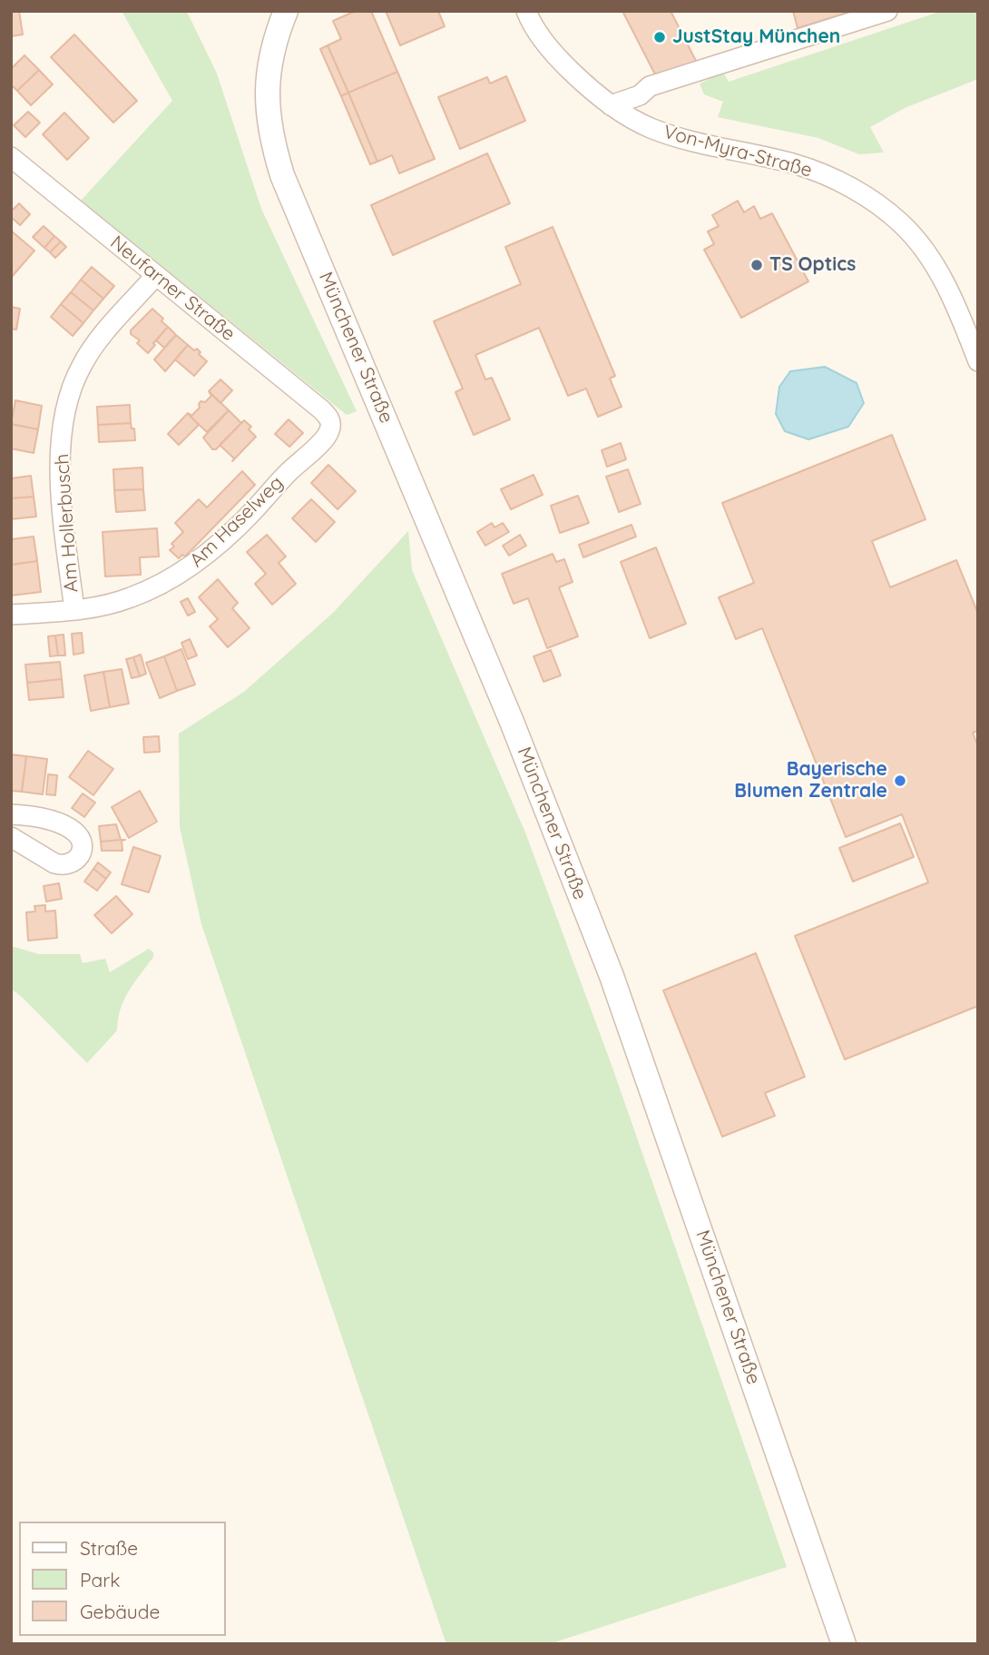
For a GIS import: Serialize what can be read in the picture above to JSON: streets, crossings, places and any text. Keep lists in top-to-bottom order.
{
  "streets": {
    "street": [
      "Von-Myra-Straße",
      "Neufarner Straße",
      "Münchener Straße",
      "Am Haselweg",
      "Am Hollerbusch"
    ]
  },
  "crossings": [
    ["Neufarner Straße", "Am Haselweg"],
    ["Neufarner Straße", "Am Hollerbusch"],
    ["Am Haselweg", "Am Hollerbusch"]
  ],
  "places": ["JustStay München", "TS Optics", "Bayerische Blumen Zentrale"],
  "legend": ["Straße", "Park", "Gebäude"]
}
